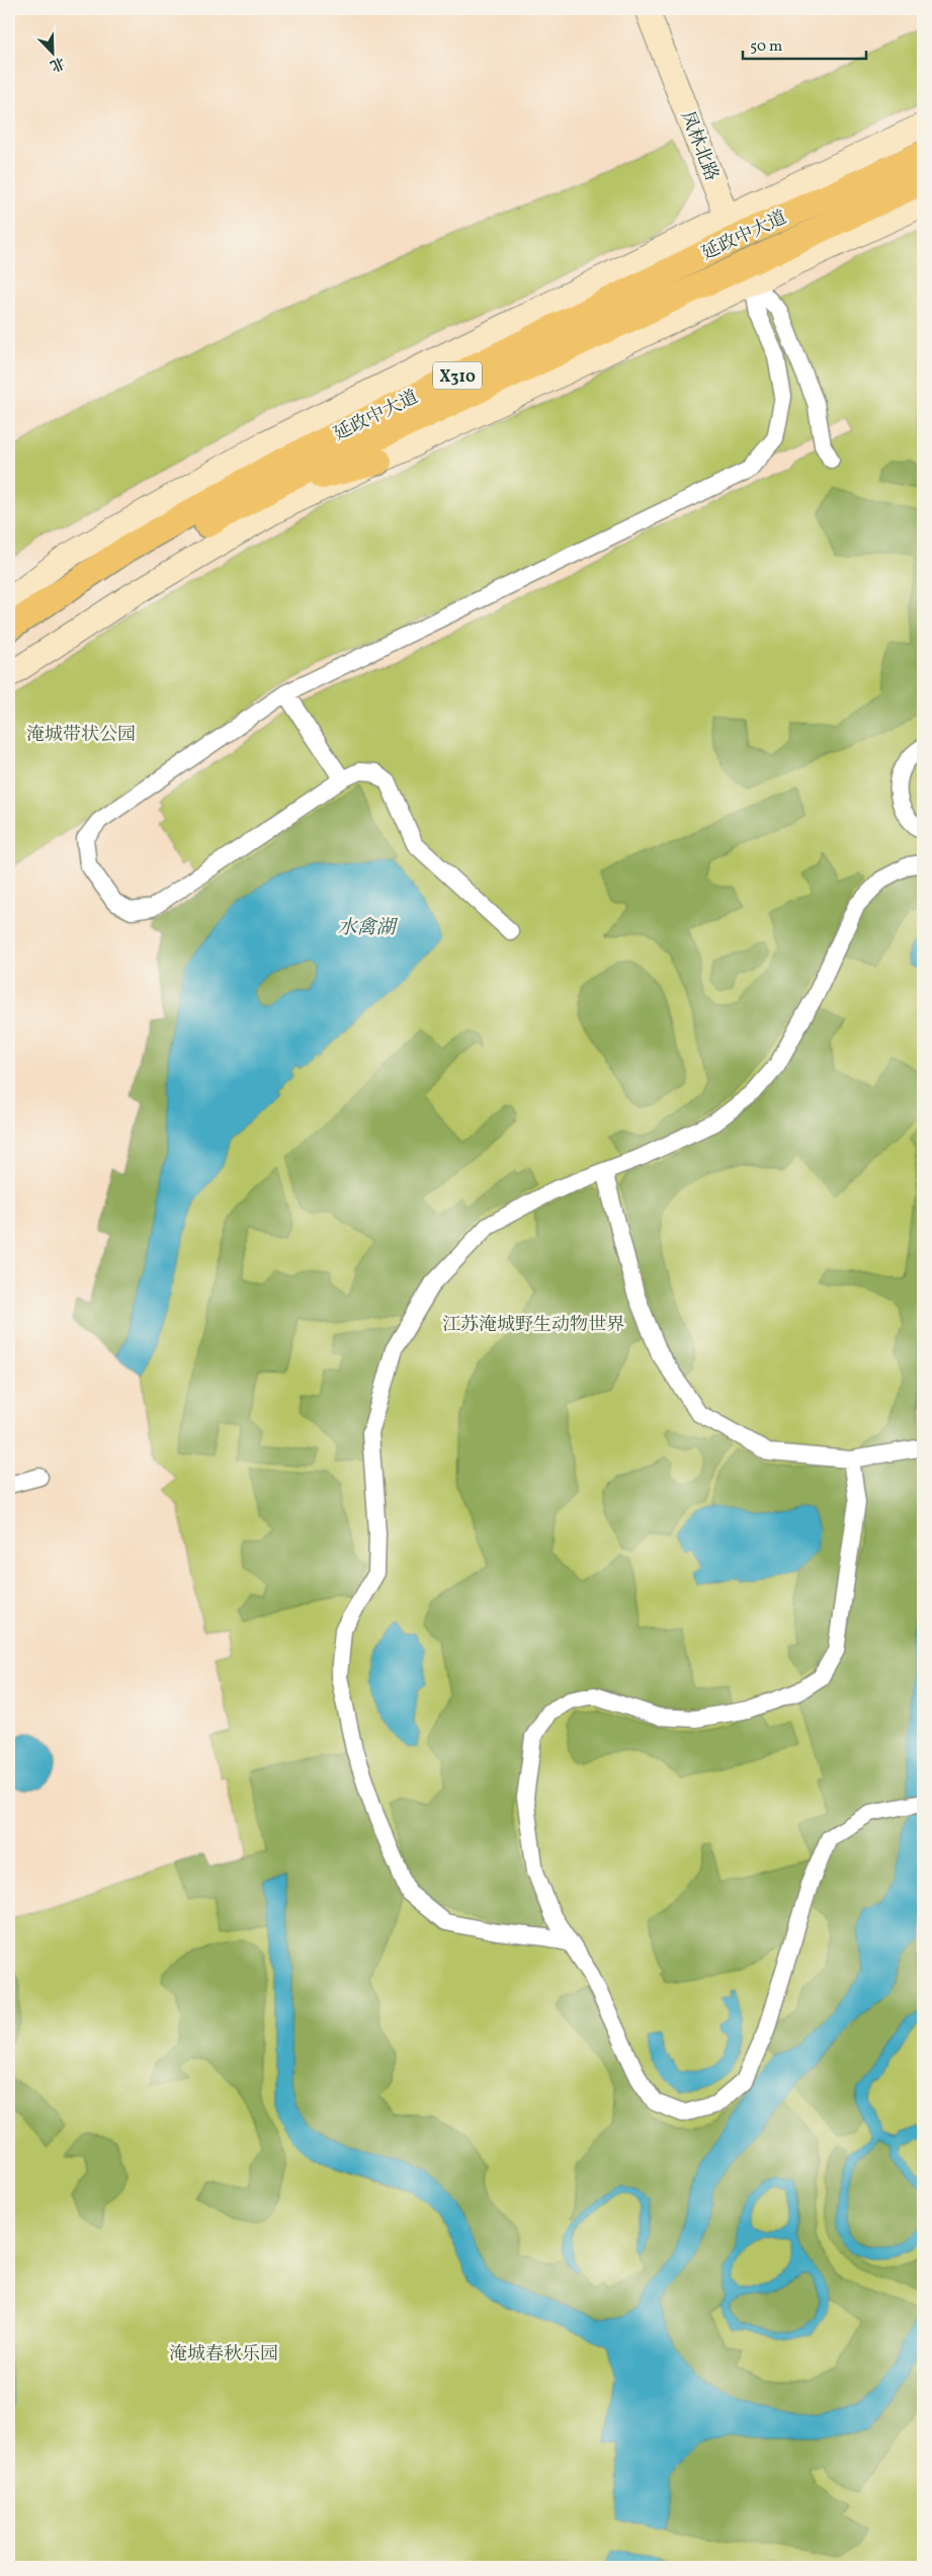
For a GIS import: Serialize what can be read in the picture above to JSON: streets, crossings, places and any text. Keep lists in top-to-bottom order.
{
  "streets": {
    "main road": ["延政中大道", "X310"],
    "street": ["凤林北路"]
  },
  "crossings": [
    ["凤林北路", "延政中大道"]
  ],
  "water": ["水禽湖"],
  "parks": ["淹城带状公园", "江苏淹城野生动物世界", "淹城春秋乐园"],
  "scale_bar": "50 m",
  "north": "bottom right"
}
